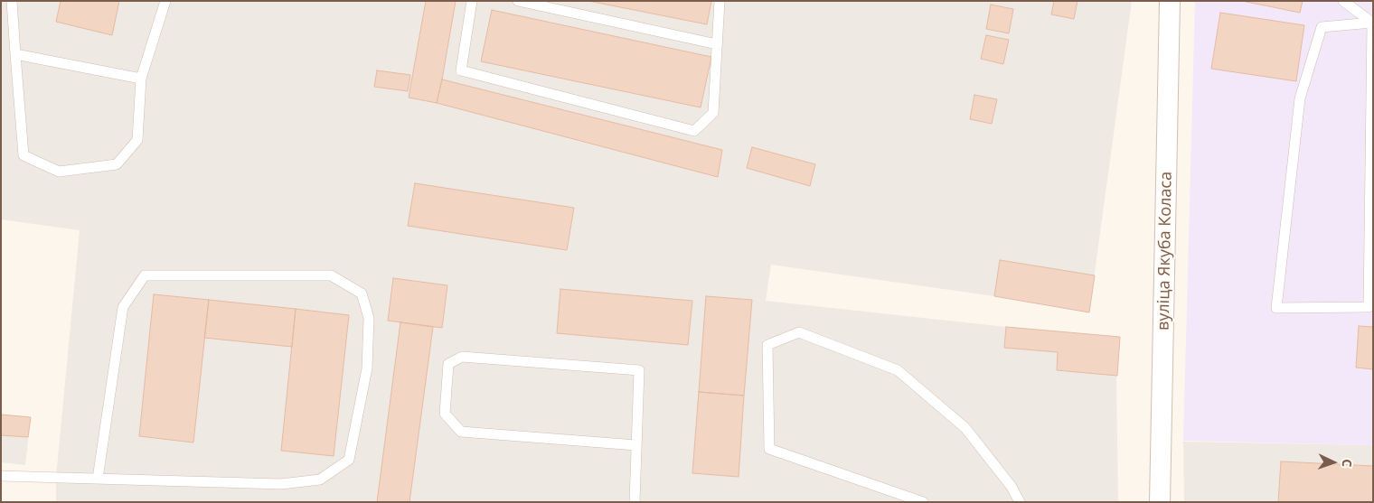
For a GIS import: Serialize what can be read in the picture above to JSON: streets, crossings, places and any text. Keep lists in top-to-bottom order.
{
  "streets": {
    "street": ["вуліца Якуба Коласа"]
  },
  "north": "right"
}
